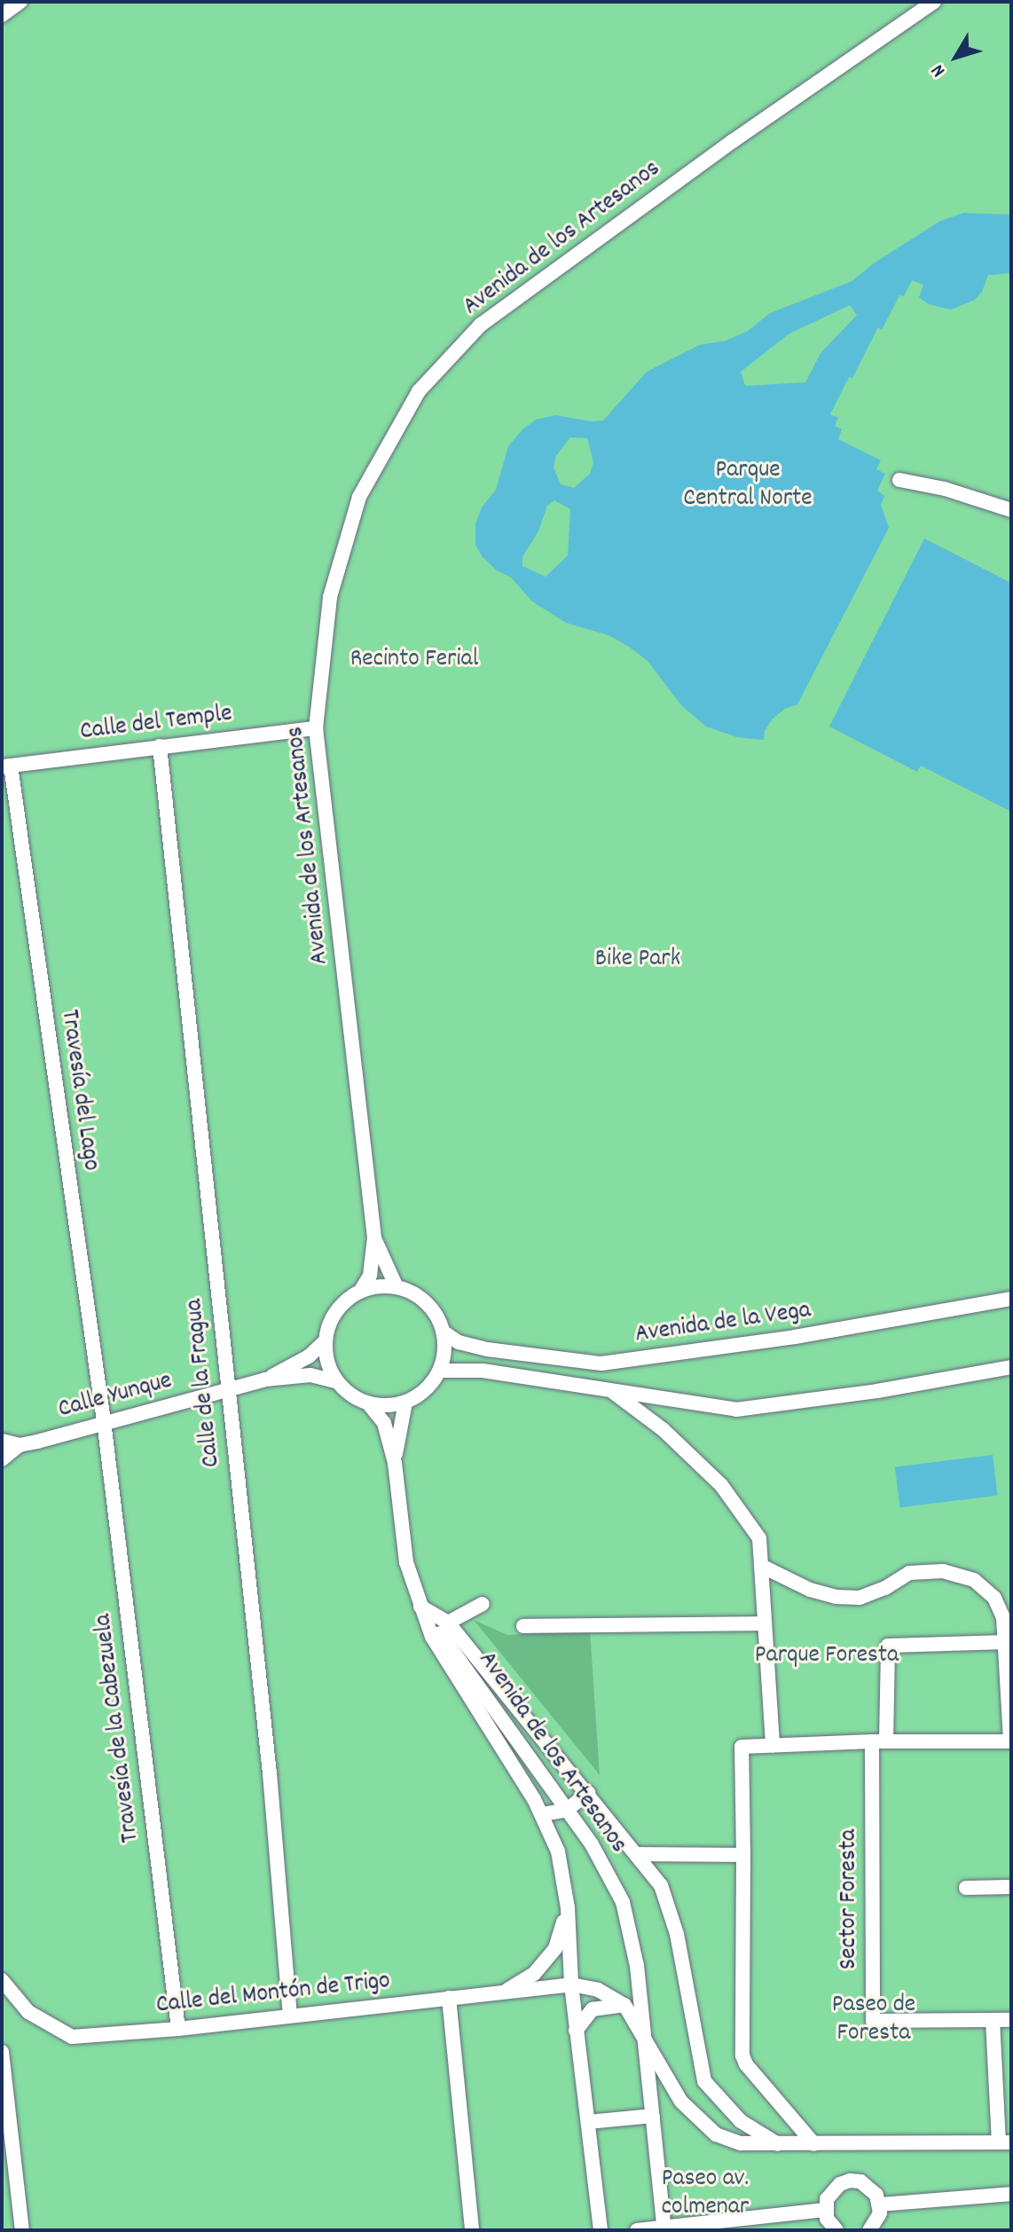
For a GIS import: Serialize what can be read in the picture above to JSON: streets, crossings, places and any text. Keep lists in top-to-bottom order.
{
  "streets": {
    "street": [
      "Avenida de los Artesanos",
      "Calle del Temple",
      "Travesía del Lago",
      "Avenida de la Vega",
      "Calle de la Fragua",
      "Calle Yunque",
      "Travesía de la Cabezuela",
      "Sector Foresta",
      "Calle del Montón de Trigo"
    ]
  },
  "crossings": [
    ["Avenida de los Artesanos", "Calle del Temple"],
    ["Avenida de los Artesanos", "Avenida de la Vega"],
    ["Avenida de los Artesanos", "Calle Yunque"],
    ["Avenida de los Artesanos", "Calle del Montón de Trigo"],
    ["Calle del Temple", "Travesía del Lago"],
    ["Calle del Temple", "Calle de la Fragua"],
    ["Travesía del Lago", "Calle Yunque"],
    ["Travesía del Lago", "Travesía de la Cabezuela"],
    ["Avenida de la Vega", "Calle Yunque"],
    ["Calle de la Fragua", "Calle Yunque"],
    ["Calle de la Fragua", "Calle del Montón de Trigo"],
    ["Calle Yunque", "Travesía de la Cabezuela"],
    ["Travesía de la Cabezuela", "Calle del Montón de Trigo"]
  ],
  "parks": [
    "Parque Central Norte",
    "Recinto Ferial",
    "Bike Park",
    "Parque Foresta",
    "Paseo de Foresta",
    "Paseo av. colmenar"
  ],
  "north": "bottom left"
}
